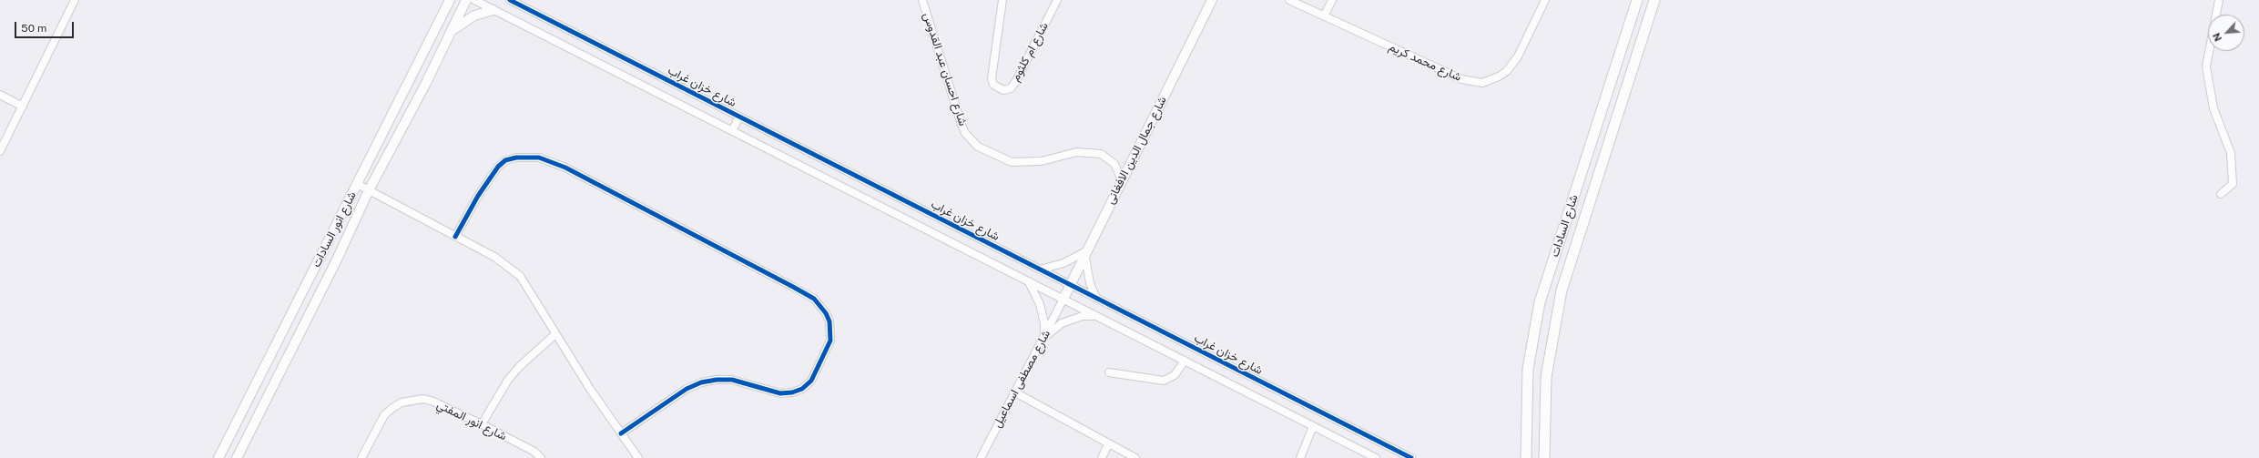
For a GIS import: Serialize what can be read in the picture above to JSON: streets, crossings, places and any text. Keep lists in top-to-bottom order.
{
  "streets": {
    "main road": ["شارع السادات"],
    "street": [
      "شارع ام كلثوم",
      "شارع محمد كريم",
      "شارع احسان عبد القدوس",
      "شارع خزان غراب",
      "شارع جمال الدين الافغانى",
      "شارع انور السادات",
      "شارع مصطفى اسماعيل",
      "شارع انور المفتي"
    ]
  },
  "crossings": [
    ["شارع احسان عبد القدوس", "شارع جمال الدين الافغانى"],
    ["شارع خزان غراب", "شارع جمال الدين الافغانى"],
    ["شارع جمال الدين الافغانى", "شارع مصطفى اسماعيل"]
  ],
  "scale_bar": "50 m",
  "north": "bottom left"
}
